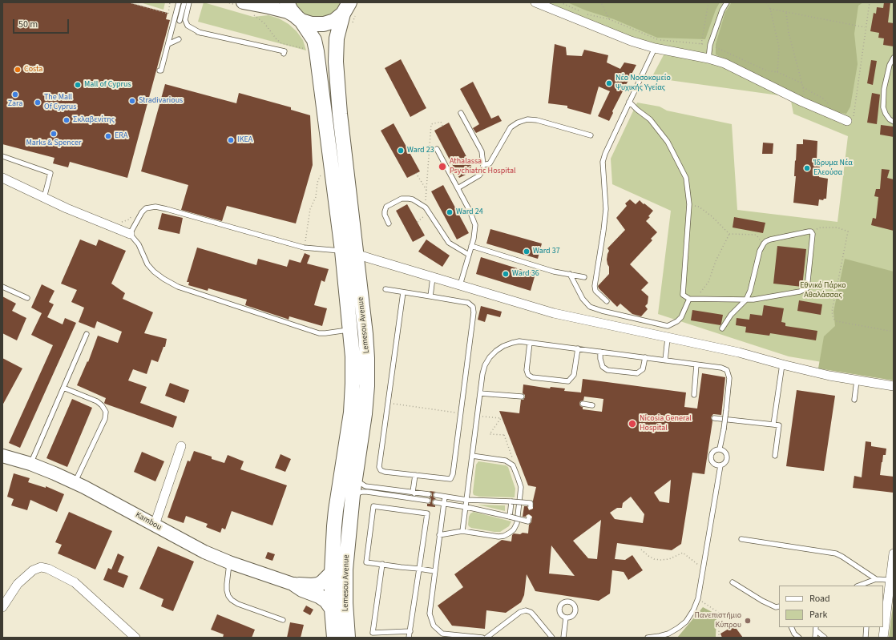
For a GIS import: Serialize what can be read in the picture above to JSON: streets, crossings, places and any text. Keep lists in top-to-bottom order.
{
  "streets": {
    "main road": ["Lemesou Avenue"],
    "street": ["Kambou"]
  },
  "parks": ["Εθνικό Πάρκο Αθαλάσσας"],
  "places": [
    "Costa",
    "Νέο Νοσοκομείο Ψυχικής Υγείας",
    "Mall of Cyprus",
    "Zara",
    "Stradivarious",
    "The Mall Of Cyprus",
    "Σκλαβενίτης",
    "Marks & Spencer",
    "ERA",
    "IKEA",
    "Ward 23",
    "Athalassa Psychiatric Hospital",
    "Ίδρυμα Νέα Ελεούσα",
    "Ward 24",
    "Ward 37",
    "Ward 36",
    "Nicosia General Hospital",
    "Πανεπιστήμιο Κύπρου"
  ],
  "legend": ["Road", "Park"],
  "scale_bar": "50 m"
}
